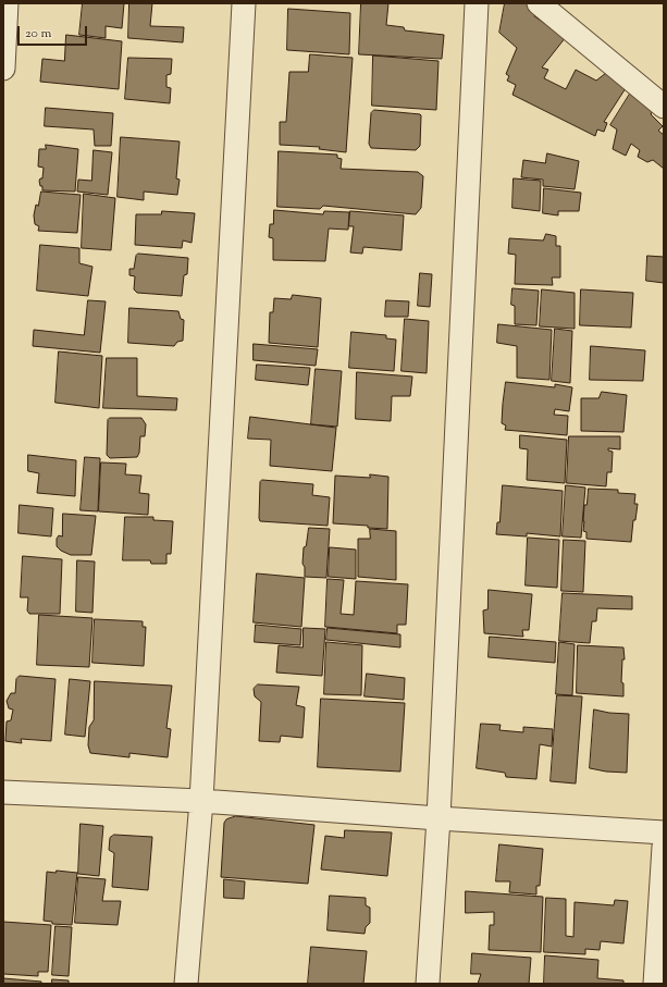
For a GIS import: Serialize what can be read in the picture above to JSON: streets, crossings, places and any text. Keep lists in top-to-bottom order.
{
  "scale_bar": "20 m"
}
